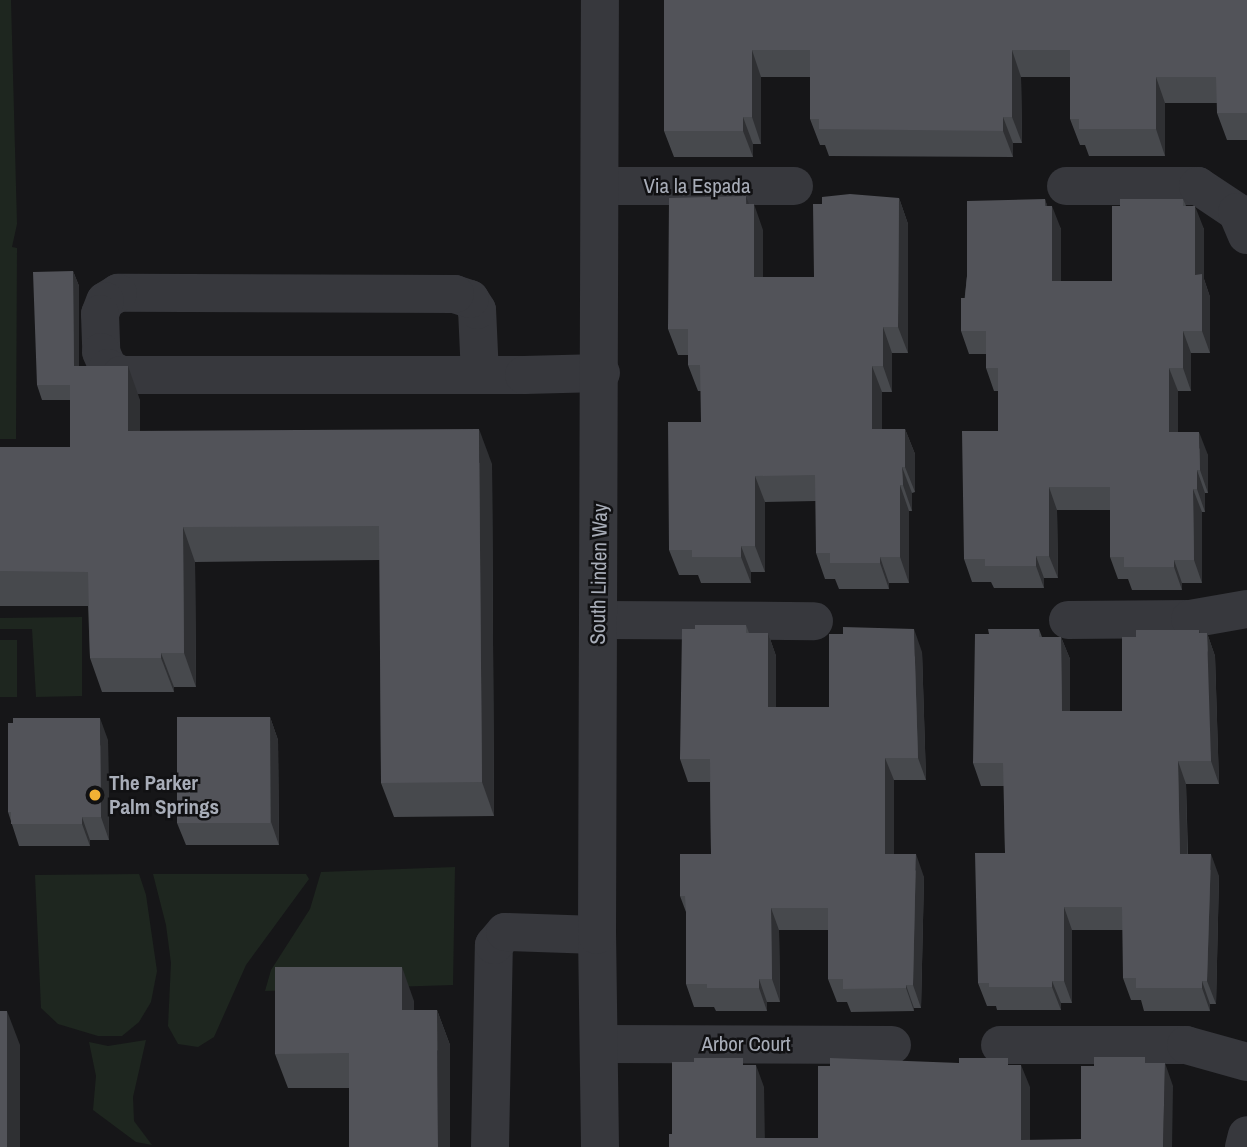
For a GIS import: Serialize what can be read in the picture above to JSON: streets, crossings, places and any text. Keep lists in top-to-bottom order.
{
  "streets": {
    "street": ["Via la Espada", "South Linden Way", "Arbor Court"]
  },
  "crossings": [
    ["Via la Espada", "South Linden Way"],
    ["South Linden Way", "Arbor Court"]
  ],
  "places": ["The Parker Palm Springs"]
}
